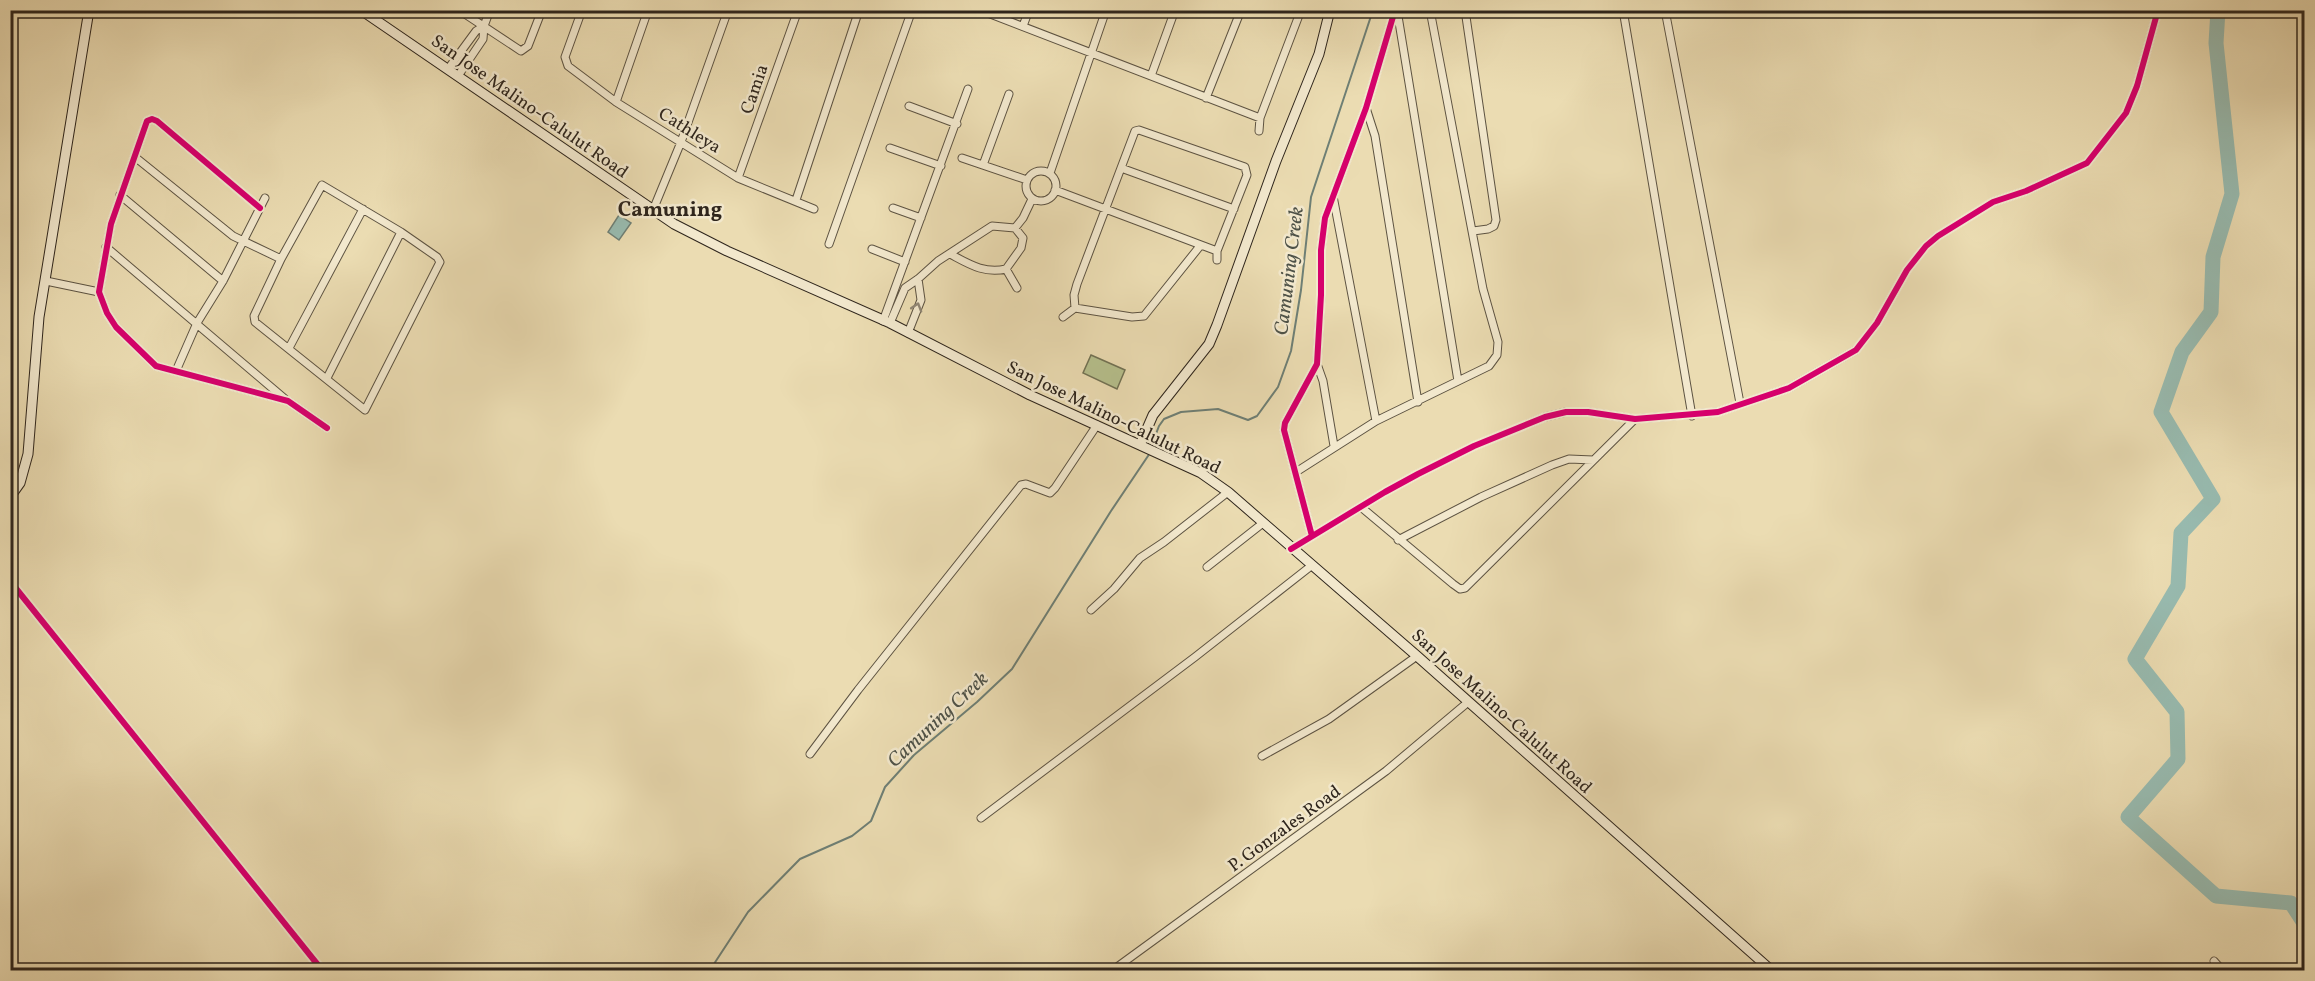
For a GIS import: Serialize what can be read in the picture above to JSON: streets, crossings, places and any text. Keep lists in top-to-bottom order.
{
  "streets": {
    "main road": ["San Jose Malino-Calulut Road"],
    "street": ["Camia", "Cathleya", "P. Gonzales Road"]
  },
  "crossings": [
    ["Camia", "Cathleya"],
    ["San Jose Malino-Calulut Road", "P. Gonzales Road"]
  ],
  "districts": ["Camuning"],
  "water": ["Camuning Creek"]
}
